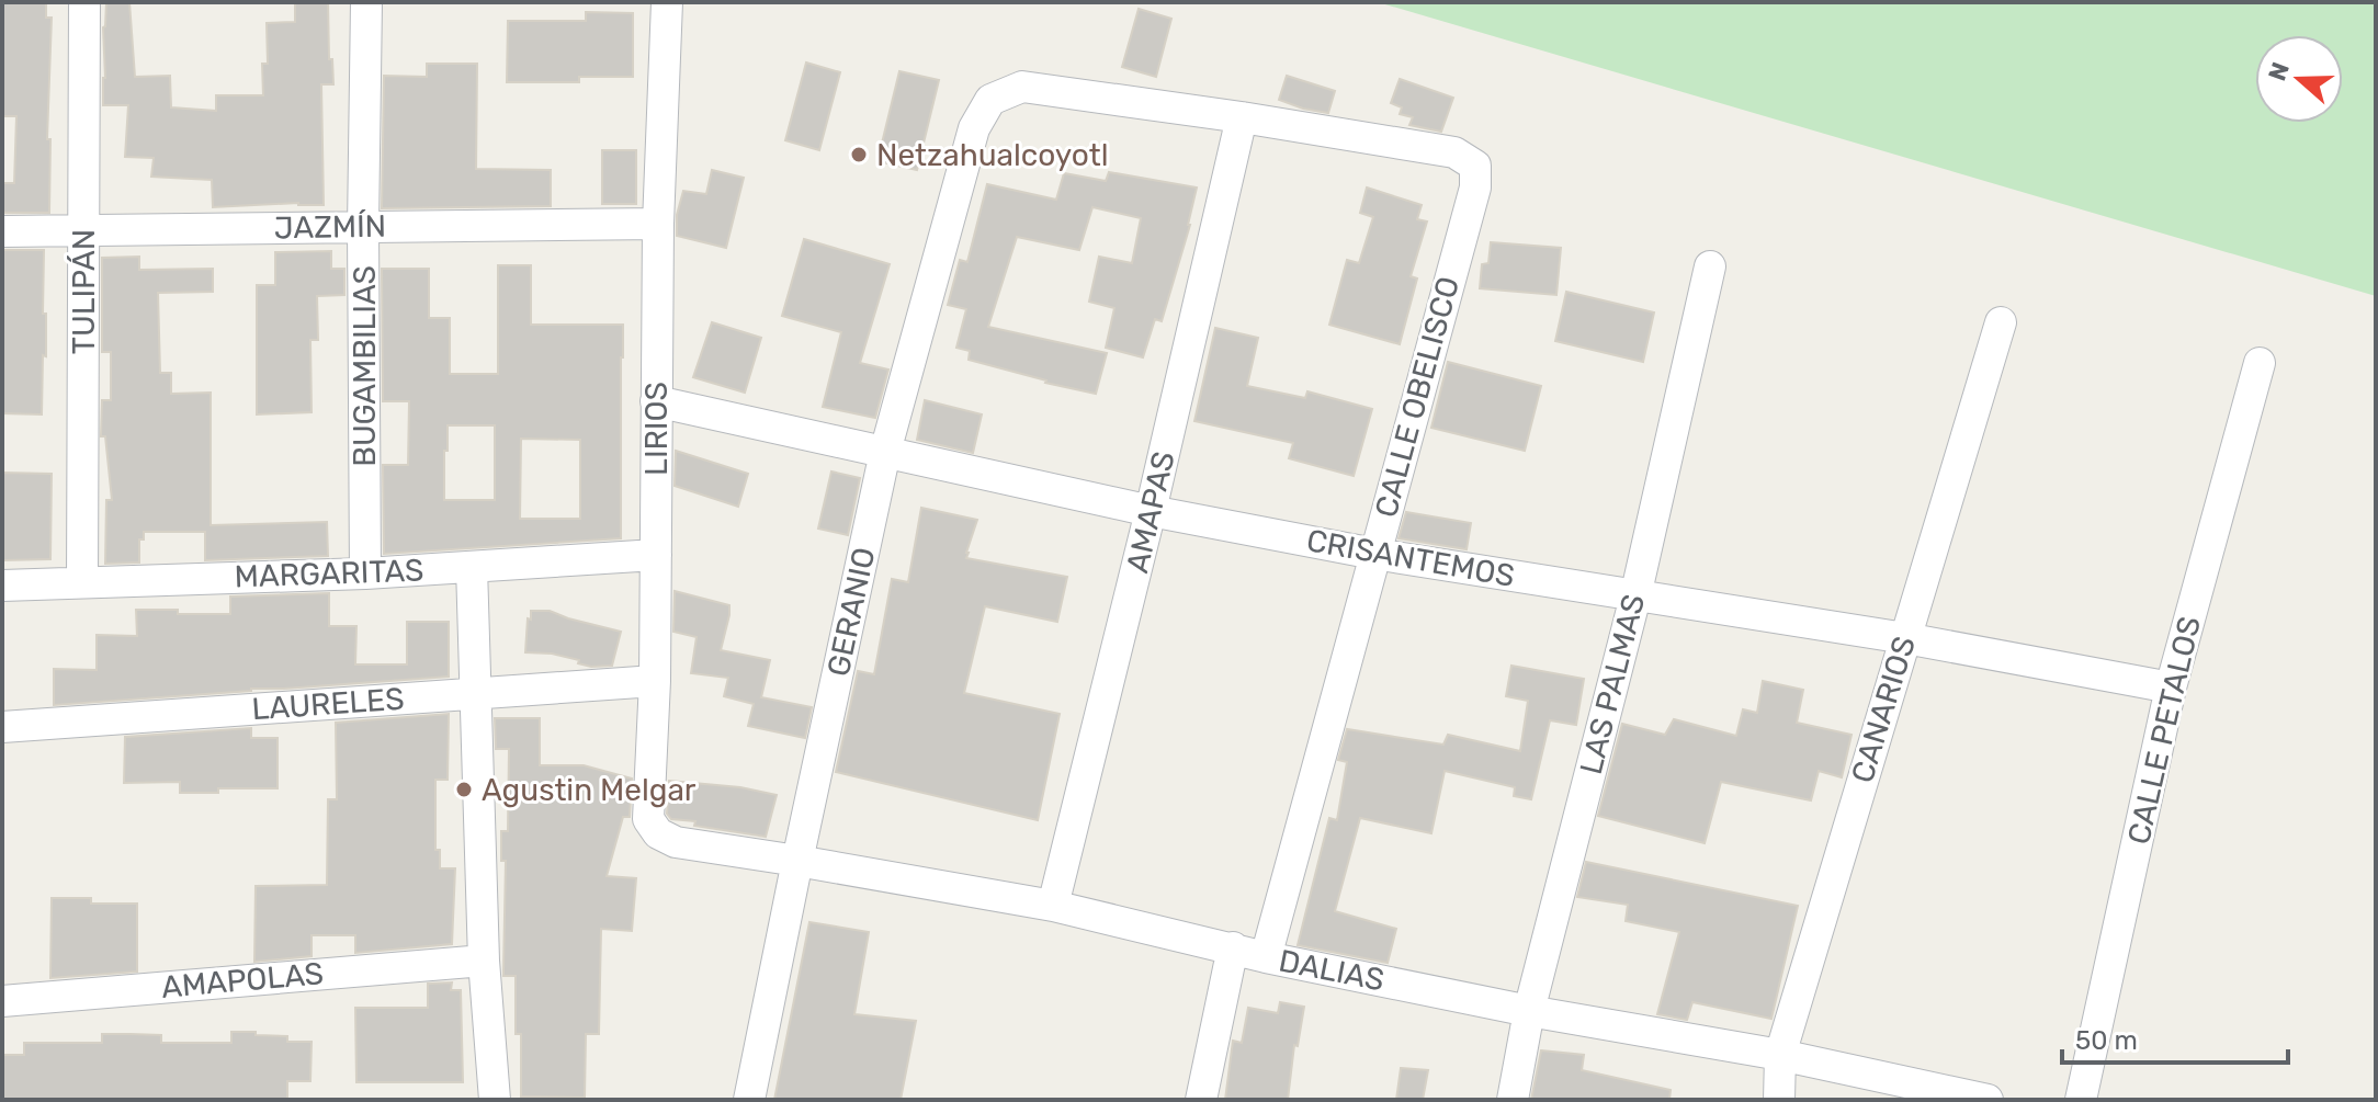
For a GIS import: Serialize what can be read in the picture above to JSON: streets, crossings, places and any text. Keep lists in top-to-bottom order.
{
  "streets": {
    "street": [
      "JAZMÍN",
      "TULIPÁN",
      "BUGAMBILIAS",
      "CALLE OBELISCO",
      "LIRIOS",
      "AMAPAS",
      "CRISANTEMOS",
      "MARGARITAS",
      "GERANIO",
      "LAS PALMAS",
      "LAURELES",
      "CANARIOS",
      "CALLE PETALOS",
      "DALIAS",
      "AMAPOLAS"
    ]
  },
  "crossings": [
    ["JAZMÍN", "TULIPÁN"],
    ["JAZMÍN", "BUGAMBILIAS"],
    ["JAZMÍN", "LIRIOS"],
    ["TULIPÁN", "MARGARITAS"],
    ["BUGAMBILIAS", "MARGARITAS"],
    ["CALLE OBELISCO", "AMAPAS"],
    ["CALLE OBELISCO", "CRISANTEMOS"],
    ["CALLE OBELISCO", "GERANIO"],
    ["CALLE OBELISCO", "DALIAS"],
    ["LIRIOS", "CRISANTEMOS"],
    ["LIRIOS", "MARGARITAS"],
    ["LIRIOS", "LAURELES"],
    ["LIRIOS", "DALIAS"],
    ["AMAPAS", "CRISANTEMOS"],
    ["AMAPAS", "GERANIO"],
    ["AMAPAS", "DALIAS"],
    ["CRISANTEMOS", "GERANIO"],
    ["CRISANTEMOS", "LAS PALMAS"],
    ["CRISANTEMOS", "CANARIOS"],
    ["CRISANTEMOS", "CALLE PETALOS"],
    ["GERANIO", "DALIAS"],
    ["LAS PALMAS", "DALIAS"],
    ["CANARIOS", "DALIAS"]
  ],
  "places": ["Netzahualcoyotl", "Agustin Melgar"],
  "scale_bar": "50 m",
  "north": "left"
}
